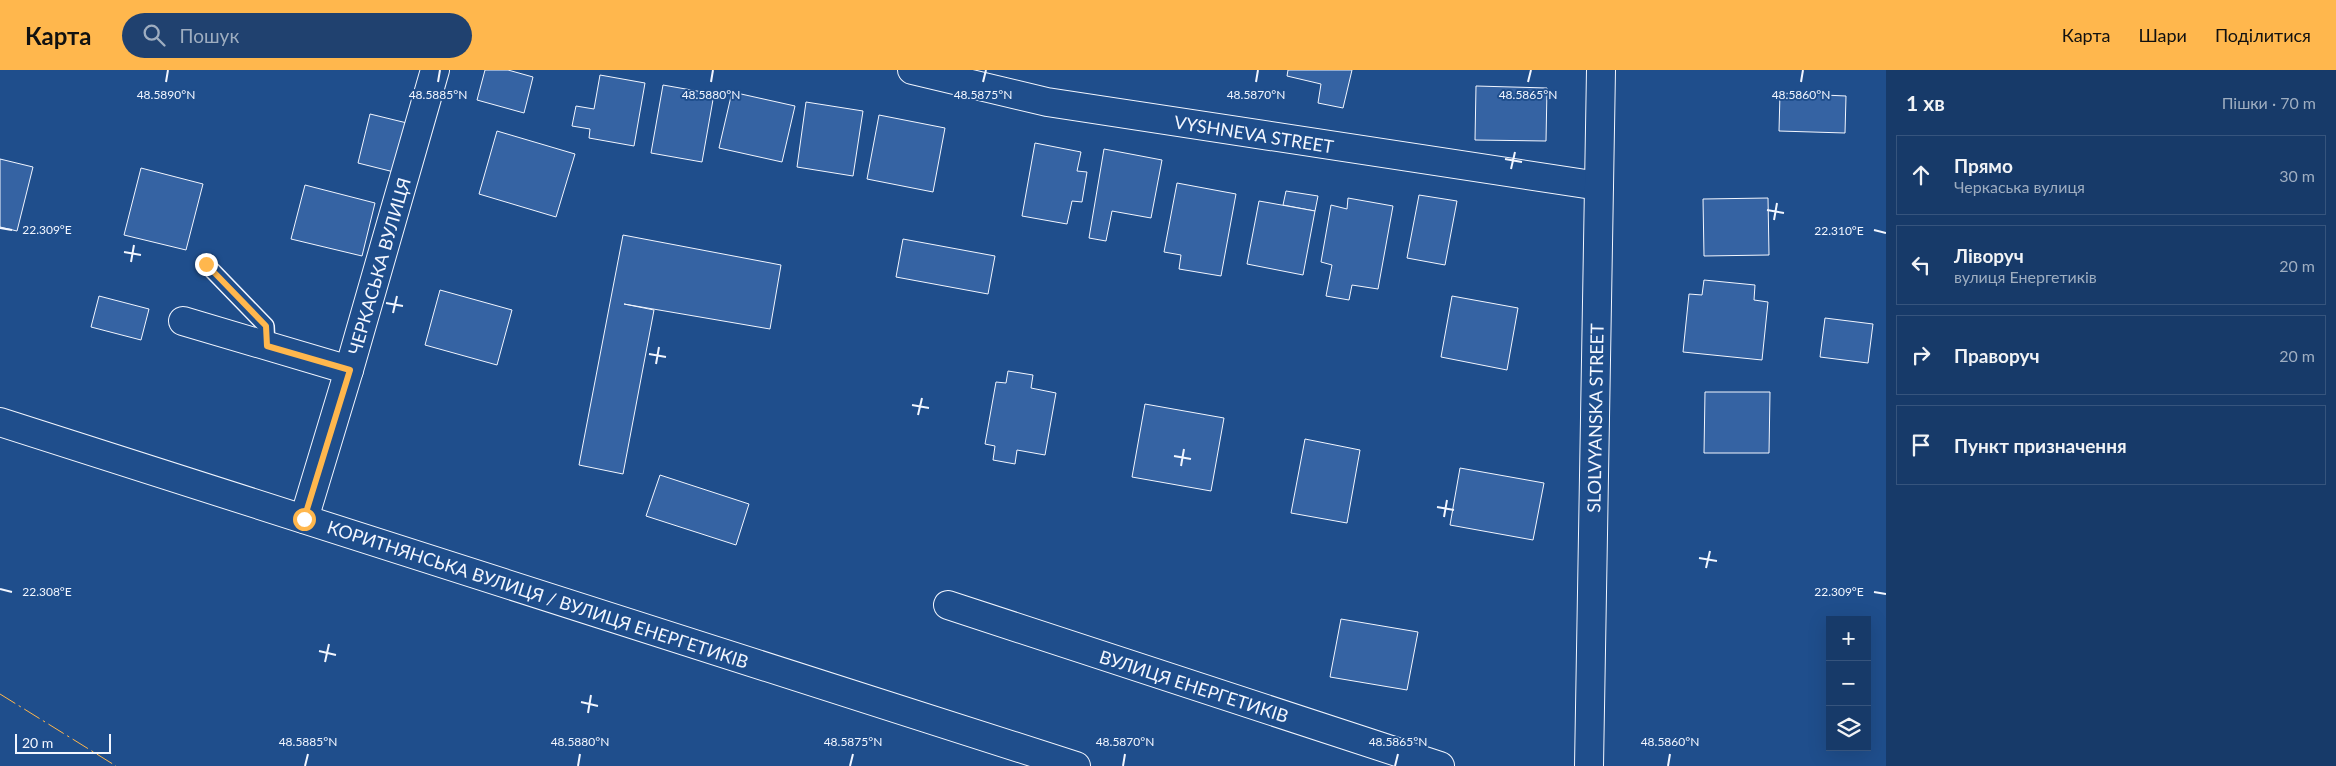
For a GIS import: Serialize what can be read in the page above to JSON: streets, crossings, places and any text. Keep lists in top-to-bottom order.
{
  "streets": {
    "street": [
      "VYSHNEVA STREET",
      "ЧЕРКАСЬКА ВУЛИЦЯ",
      "SLOLVYANSKA STREET",
      "КОРИТНЯНСЬКА ВУЛИЦЯ / ВУЛИЦЯ ЕНЕРГЕТИКІВ",
      "ВУЛИЦЯ ЕНЕРГЕТИКІВ"
    ]
  },
  "crossings": [
    ["VYSHNEVA STREET", "SLOLVYANSKA STREET"],
    ["ЧЕРКАСЬКА ВУЛИЦЯ", "КОРИТНЯНСЬКА ВУЛИЦЯ / ВУЛИЦЯ ЕНЕРГЕТИКІВ"]
  ],
  "scale_bar": "20 m",
  "page": {
    "header": "Карта",
    "search": "Пошук",
    "nav": ["Карта", "Шари", "Поділитися"],
    "heading": ["1 хв", "Пішки · 70 m"],
    "list": [
      ["Прямо", "Черкаська вулиця", "30 m"],
      ["Ліворуч", "вулиця Енергетиків", "20 m"],
      ["Праворуч", "20 m"],
      "Пункт призначення"
    ],
    "map_buttons": ["+", "−"],
    "scale": "20 m"
  },
  "coordinates": [
    "48.5890°N",
    "48.5885°N",
    "48.5880°N",
    "48.5875°N",
    "48.5870°N",
    "48.5865°N",
    "48.5860°N",
    "22.309°E",
    "22.310°E",
    "22.308°E"
  ]
}
